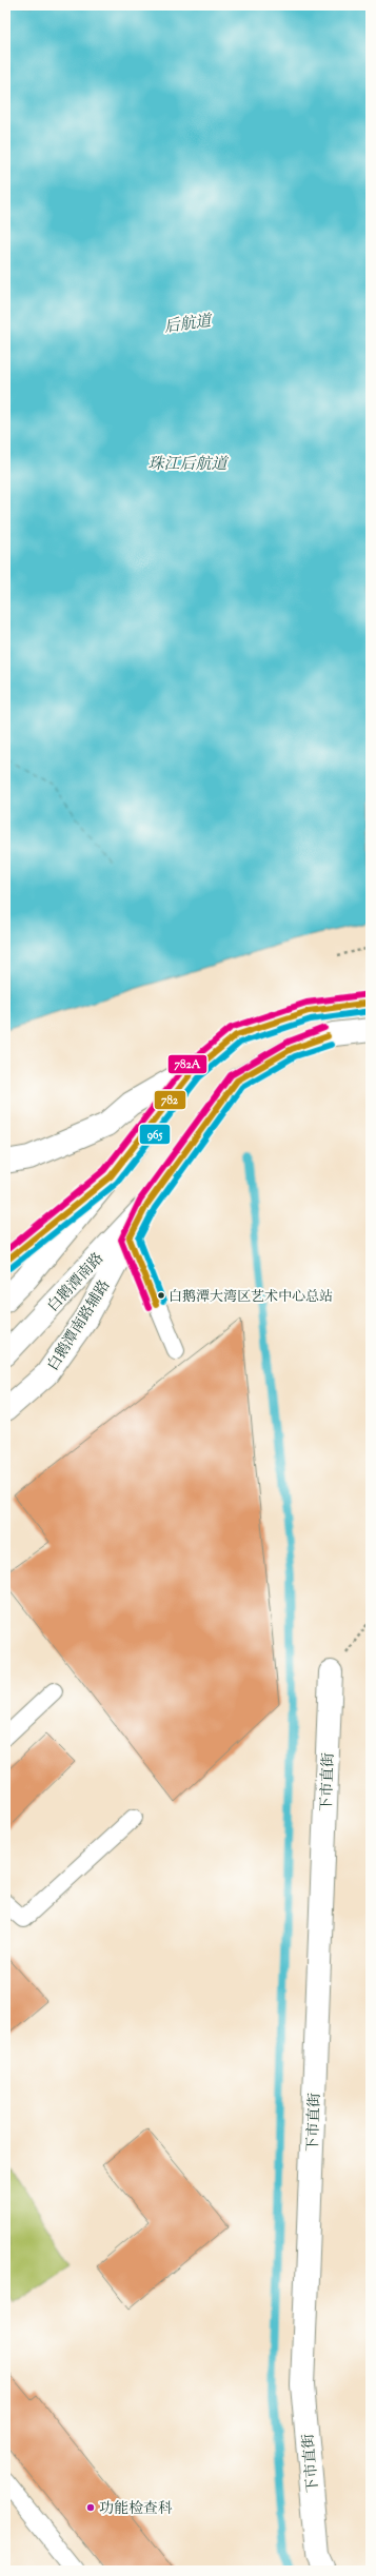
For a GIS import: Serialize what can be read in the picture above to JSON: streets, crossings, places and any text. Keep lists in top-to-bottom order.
{
  "streets": {
    "street": ["白鹅潭南路", "白鹅潭南路辅路", "下市直街"]
  },
  "crossings": [
    ["白鹅潭南路", "白鹅潭南路辅路"]
  ],
  "water": ["后航道", "珠江后航道"],
  "places": ["白鹅潭大湾区艺术中心总站", "功能检查科"],
  "lines": ["transit line 782A", "transit line 782", "transit line 965"]
}
